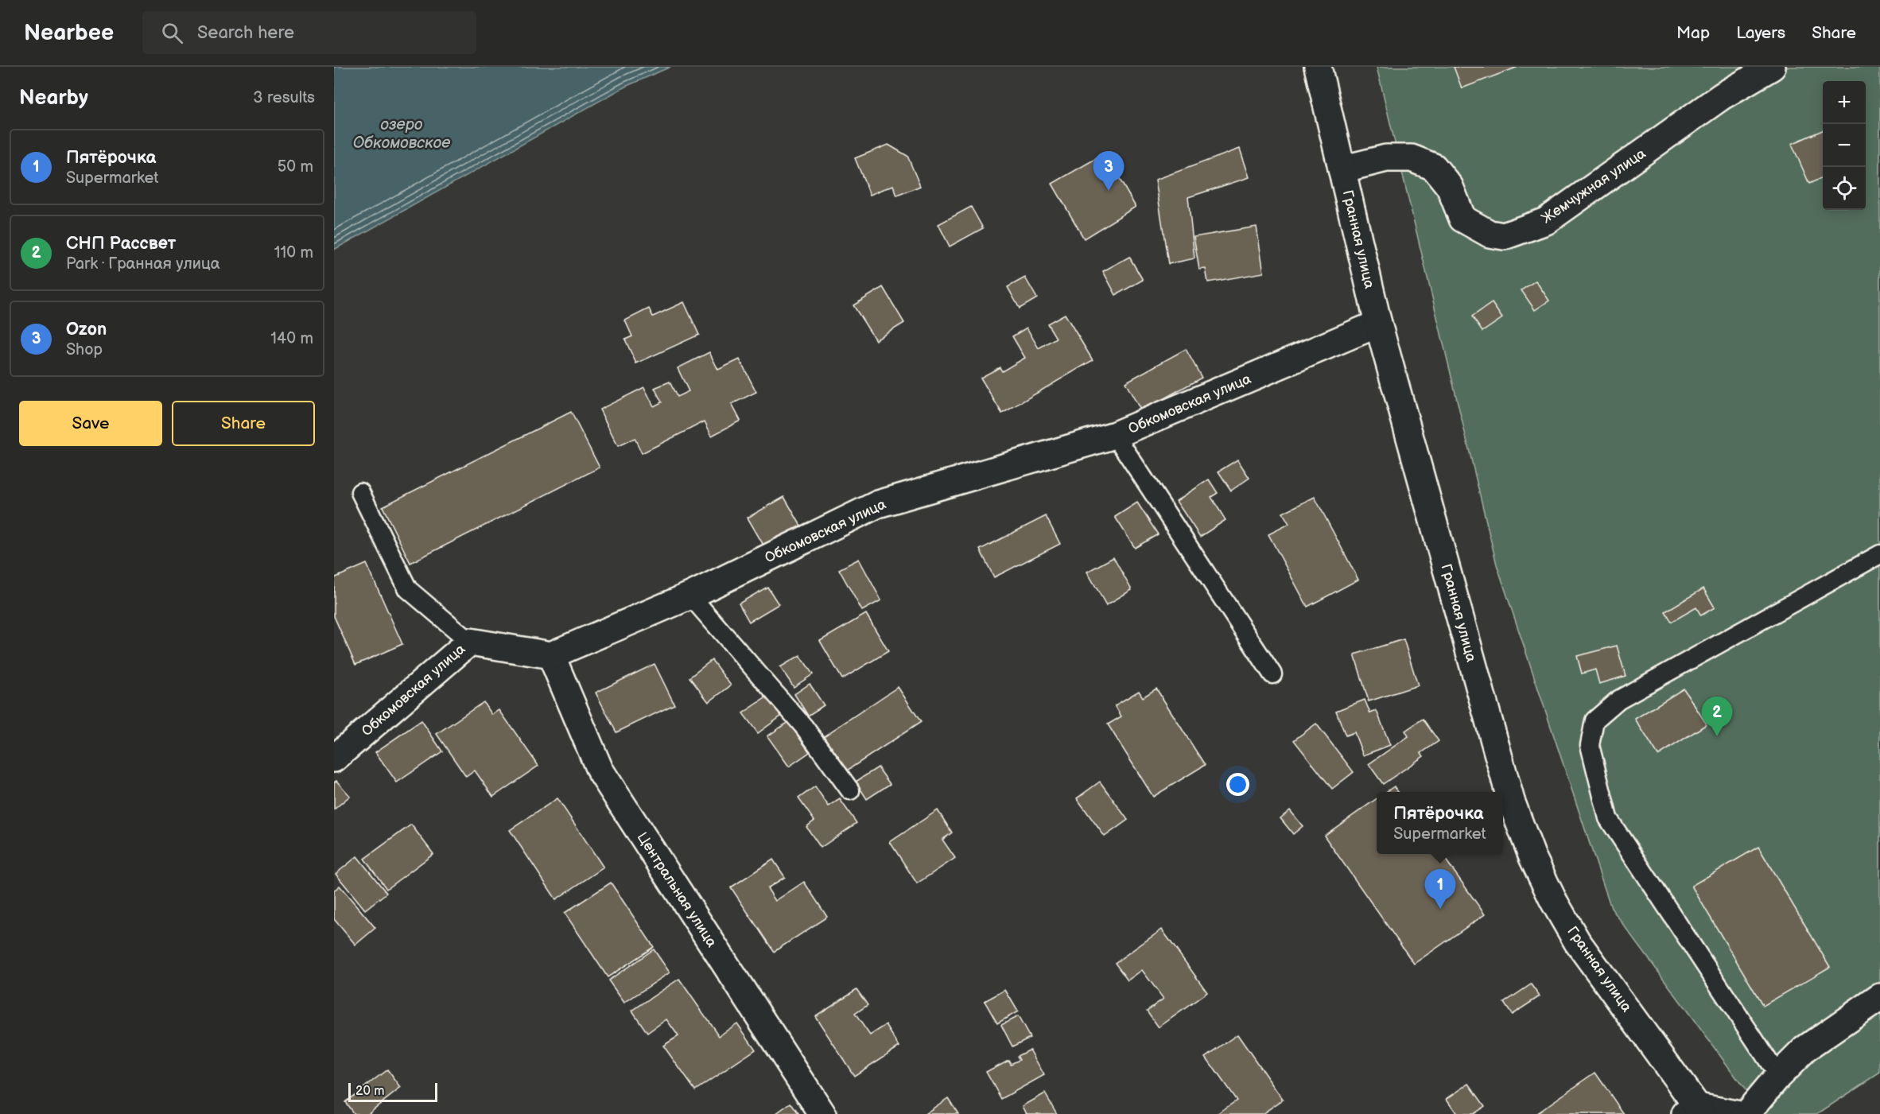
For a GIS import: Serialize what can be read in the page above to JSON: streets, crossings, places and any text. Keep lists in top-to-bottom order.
{
  "streets": {
    "street": [
      "Жемчужная улица",
      "Гранная улица",
      "Обкомовская улица",
      "Центральная улица"
    ]
  },
  "crossings": [
    ["Жемчужная улица", "Гранная улица"],
    ["Гранная улица", "Обкомовская улица"],
    ["Обкомовская улица", "Центральная улица"]
  ],
  "water": ["озеро Обкомовское"],
  "scale_bar": "20 m",
  "page": {
    "header": "Nearbee",
    "search": "Search here",
    "nav": ["Map", "Layers", "Share"],
    "heading": ["Nearby", "3 results"],
    "map_buttons": ["+", "−"],
    "list": [
      {
        "mark": "1",
        "name": "Пятёрочка",
        "note": "Supermarket",
        "value": "50 m"
      },
      {
        "mark": "2",
        "name": "СНП Рассвет",
        "note": "Park · Гранная улица",
        "value": "110 m"
      },
      {
        "mark": "3",
        "name": "Ozon",
        "note": "Shop",
        "value": "140 m"
      }
    ],
    "pins": ["3", "2", "1"],
    "buttons": ["Save", "Share"],
    "popup": ["Пятёрочка", "Supermarket"],
    "scale": "20 m"
  }
}
